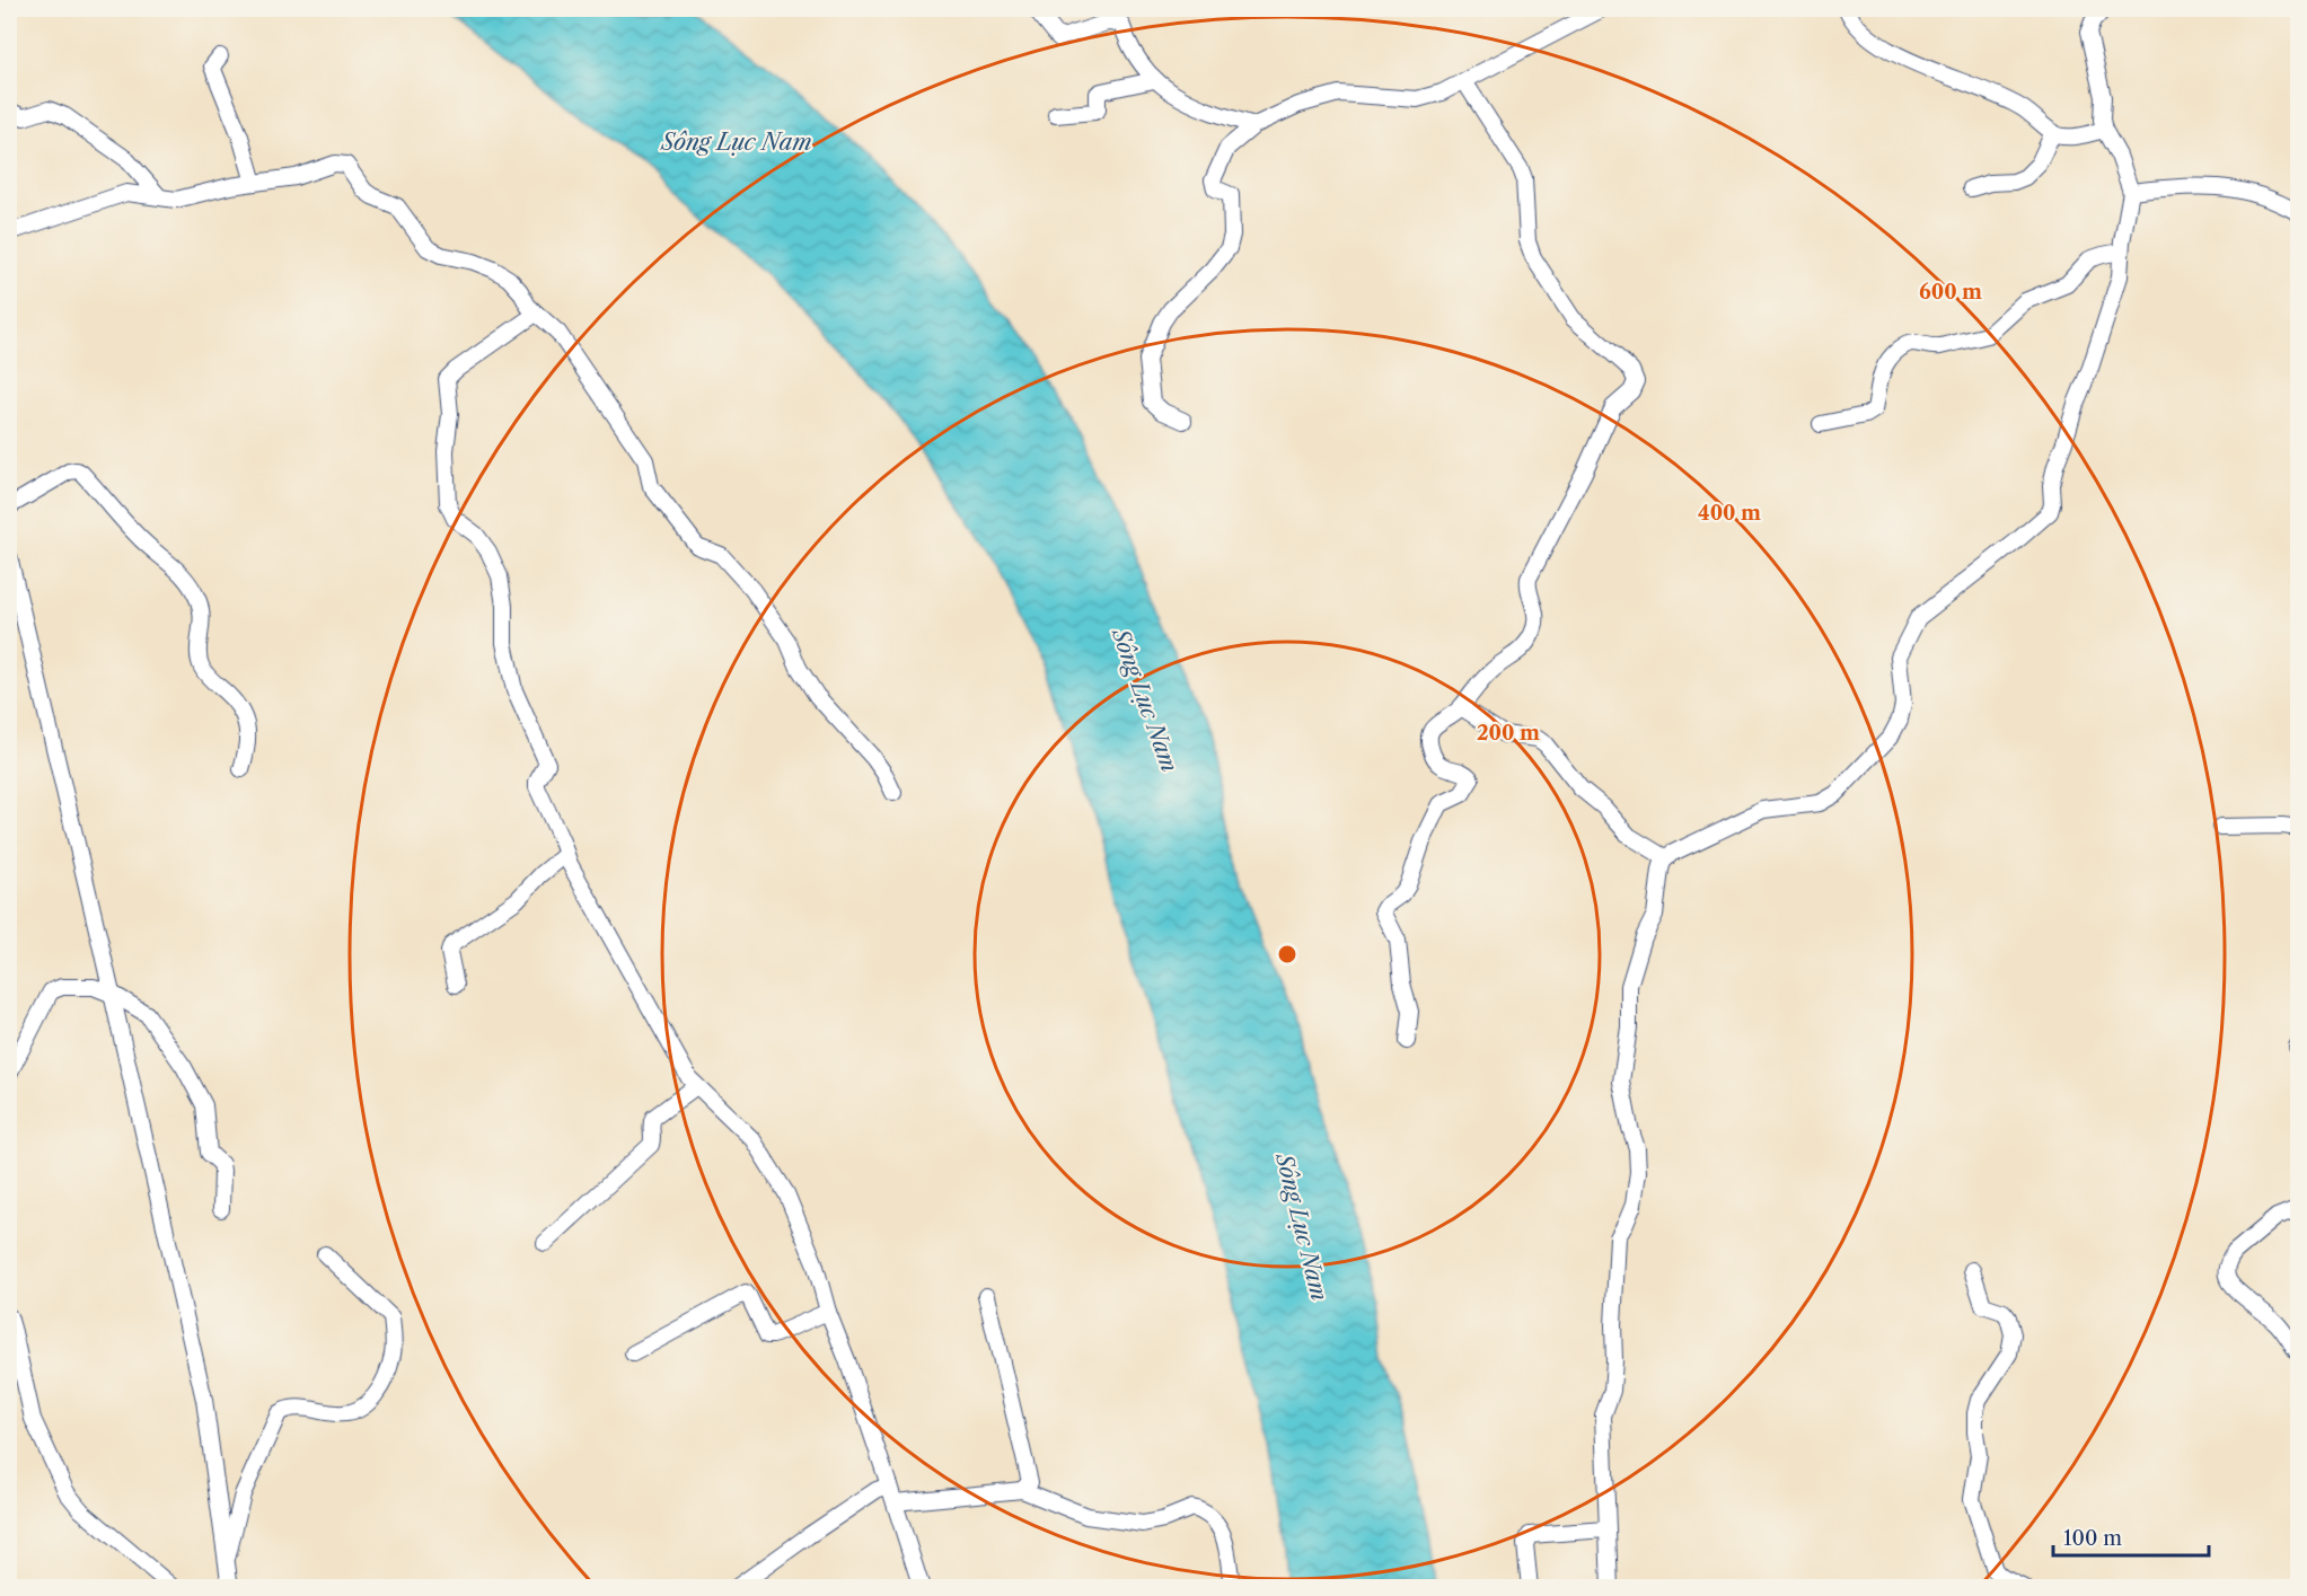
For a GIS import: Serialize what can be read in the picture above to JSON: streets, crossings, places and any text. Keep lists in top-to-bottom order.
{
  "water": ["Sông Lục Nam"],
  "scale_bar": "100 m",
  "rings": ["600 m", "400 m", "200 m"]
}
